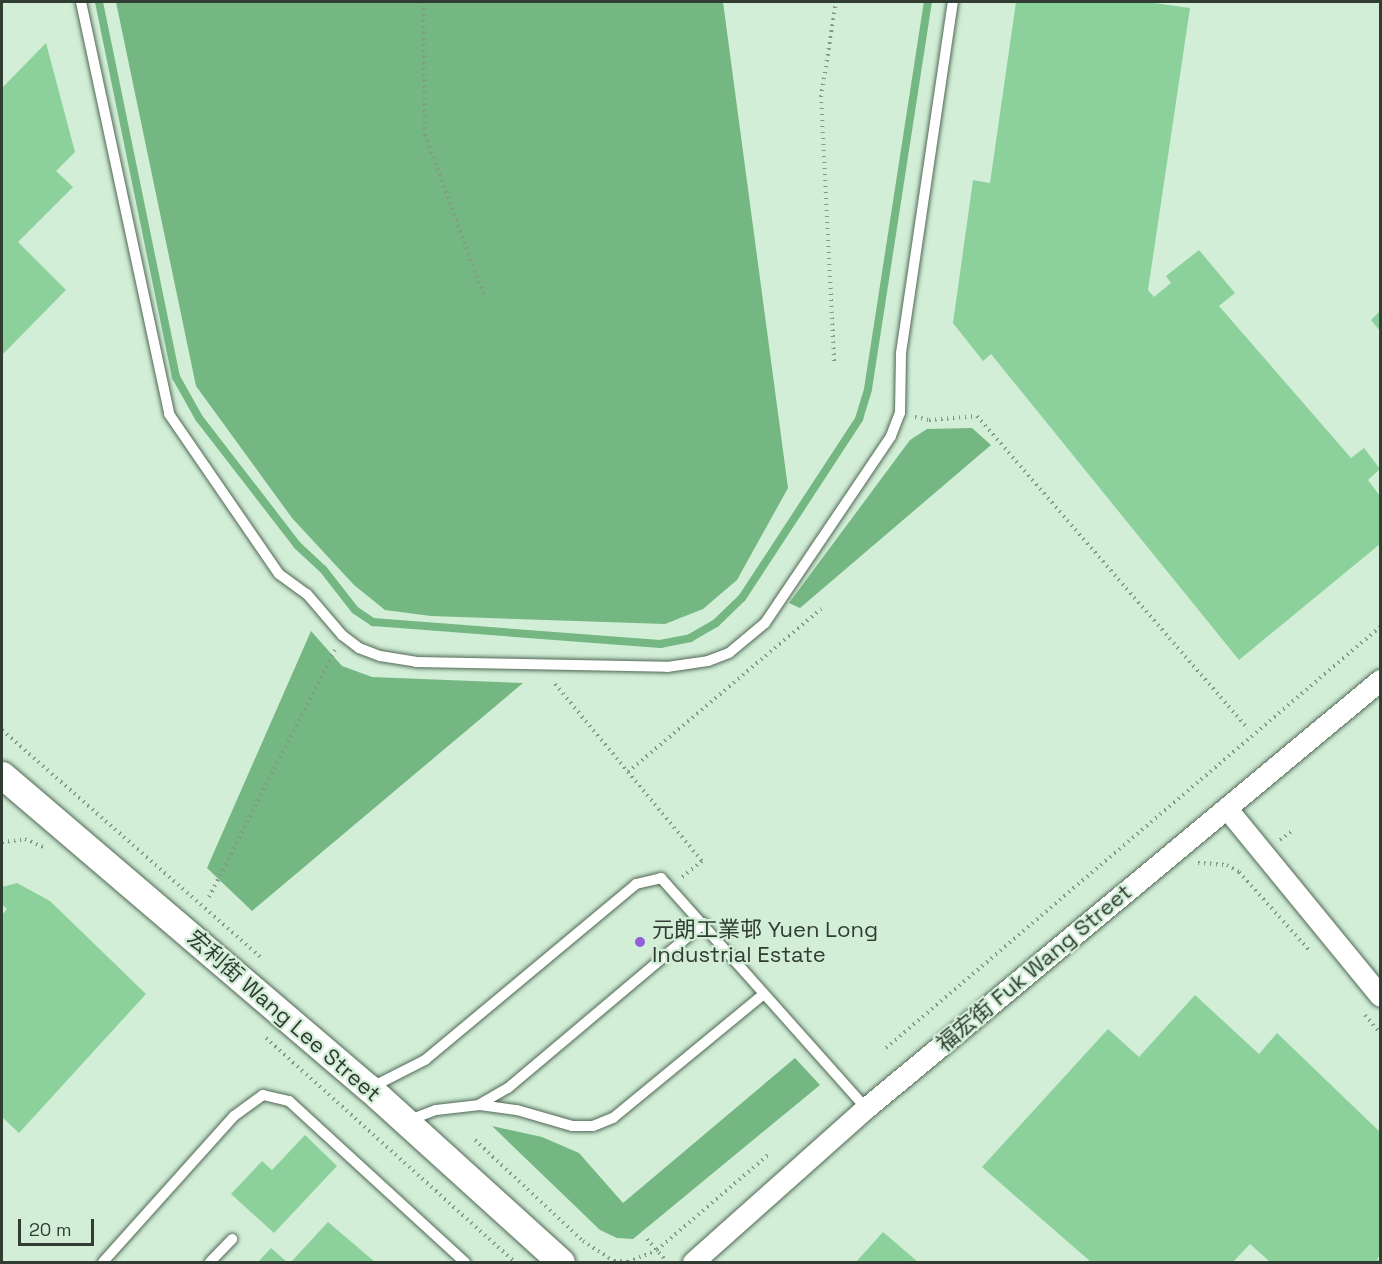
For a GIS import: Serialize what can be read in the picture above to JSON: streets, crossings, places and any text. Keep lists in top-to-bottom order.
{
  "streets": {
    "street": ["福宏街 Fuk Wang Street", "宏利街 Wang Lee Street"]
  },
  "places": ["元朗工業邨 Yuen Long Industrial Estate"],
  "scale_bar": "20 m"
}
